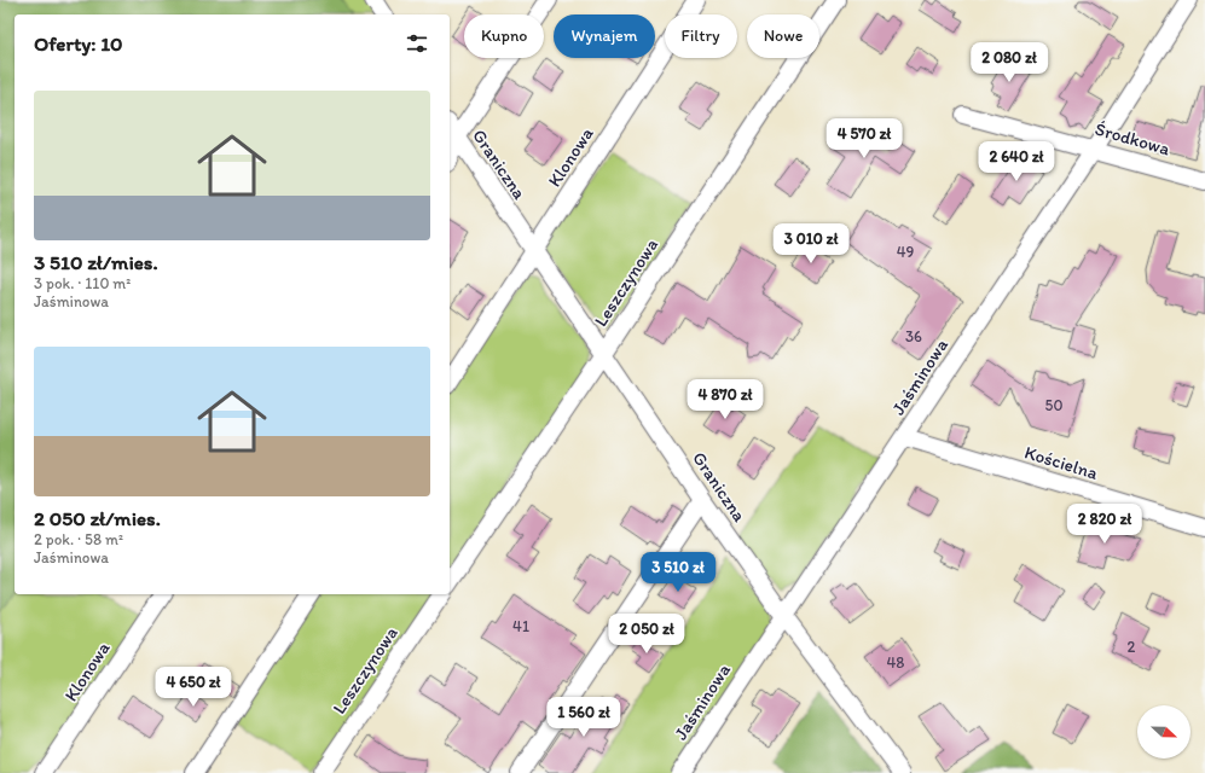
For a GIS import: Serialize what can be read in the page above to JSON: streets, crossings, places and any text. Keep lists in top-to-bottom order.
{
  "streets": {
    "street": [
      "Środkowa",
      "Klonowa",
      "Graniczna",
      "Leszczynowa",
      "Jaśminowa",
      "Kościelna"
    ]
  },
  "crossings": [
    ["Środkowa", "Jaśminowa"],
    ["Klonowa", "Graniczna"],
    ["Graniczna", "Leszczynowa"],
    ["Graniczna", "Jaśminowa"],
    ["Jaśminowa", "Kościelna"]
  ],
  "house_numbers": [
    "49",
    "36",
    "50",
    "41",
    "2",
    "48"
  ],
  "north": "right",
  "page": {
    "chip": [
      "Kupno",
      "Wynajem",
      "Filtry",
      "Nowe"
    ],
    "heading": "Oferty: 10",
    "price": [
      "2 080 zł",
      "4 570 zł",
      "2 640 zł",
      "3 010 zł",
      "4 870 zł",
      "2 820 zł",
      "3 510 zł",
      "2 050 zł",
      "4 650 zł",
      "1 560 zł"
    ],
    "list": [
      {
        "name": "3 510 zł/mies.",
        "note": "3 pok. · 110 m² · Jaśminowa"
      },
      {
        "name": "2 050 zł/mies.",
        "note": "2 pok. · 58 m² · Jaśminowa"
      }
    ]
  }
}
